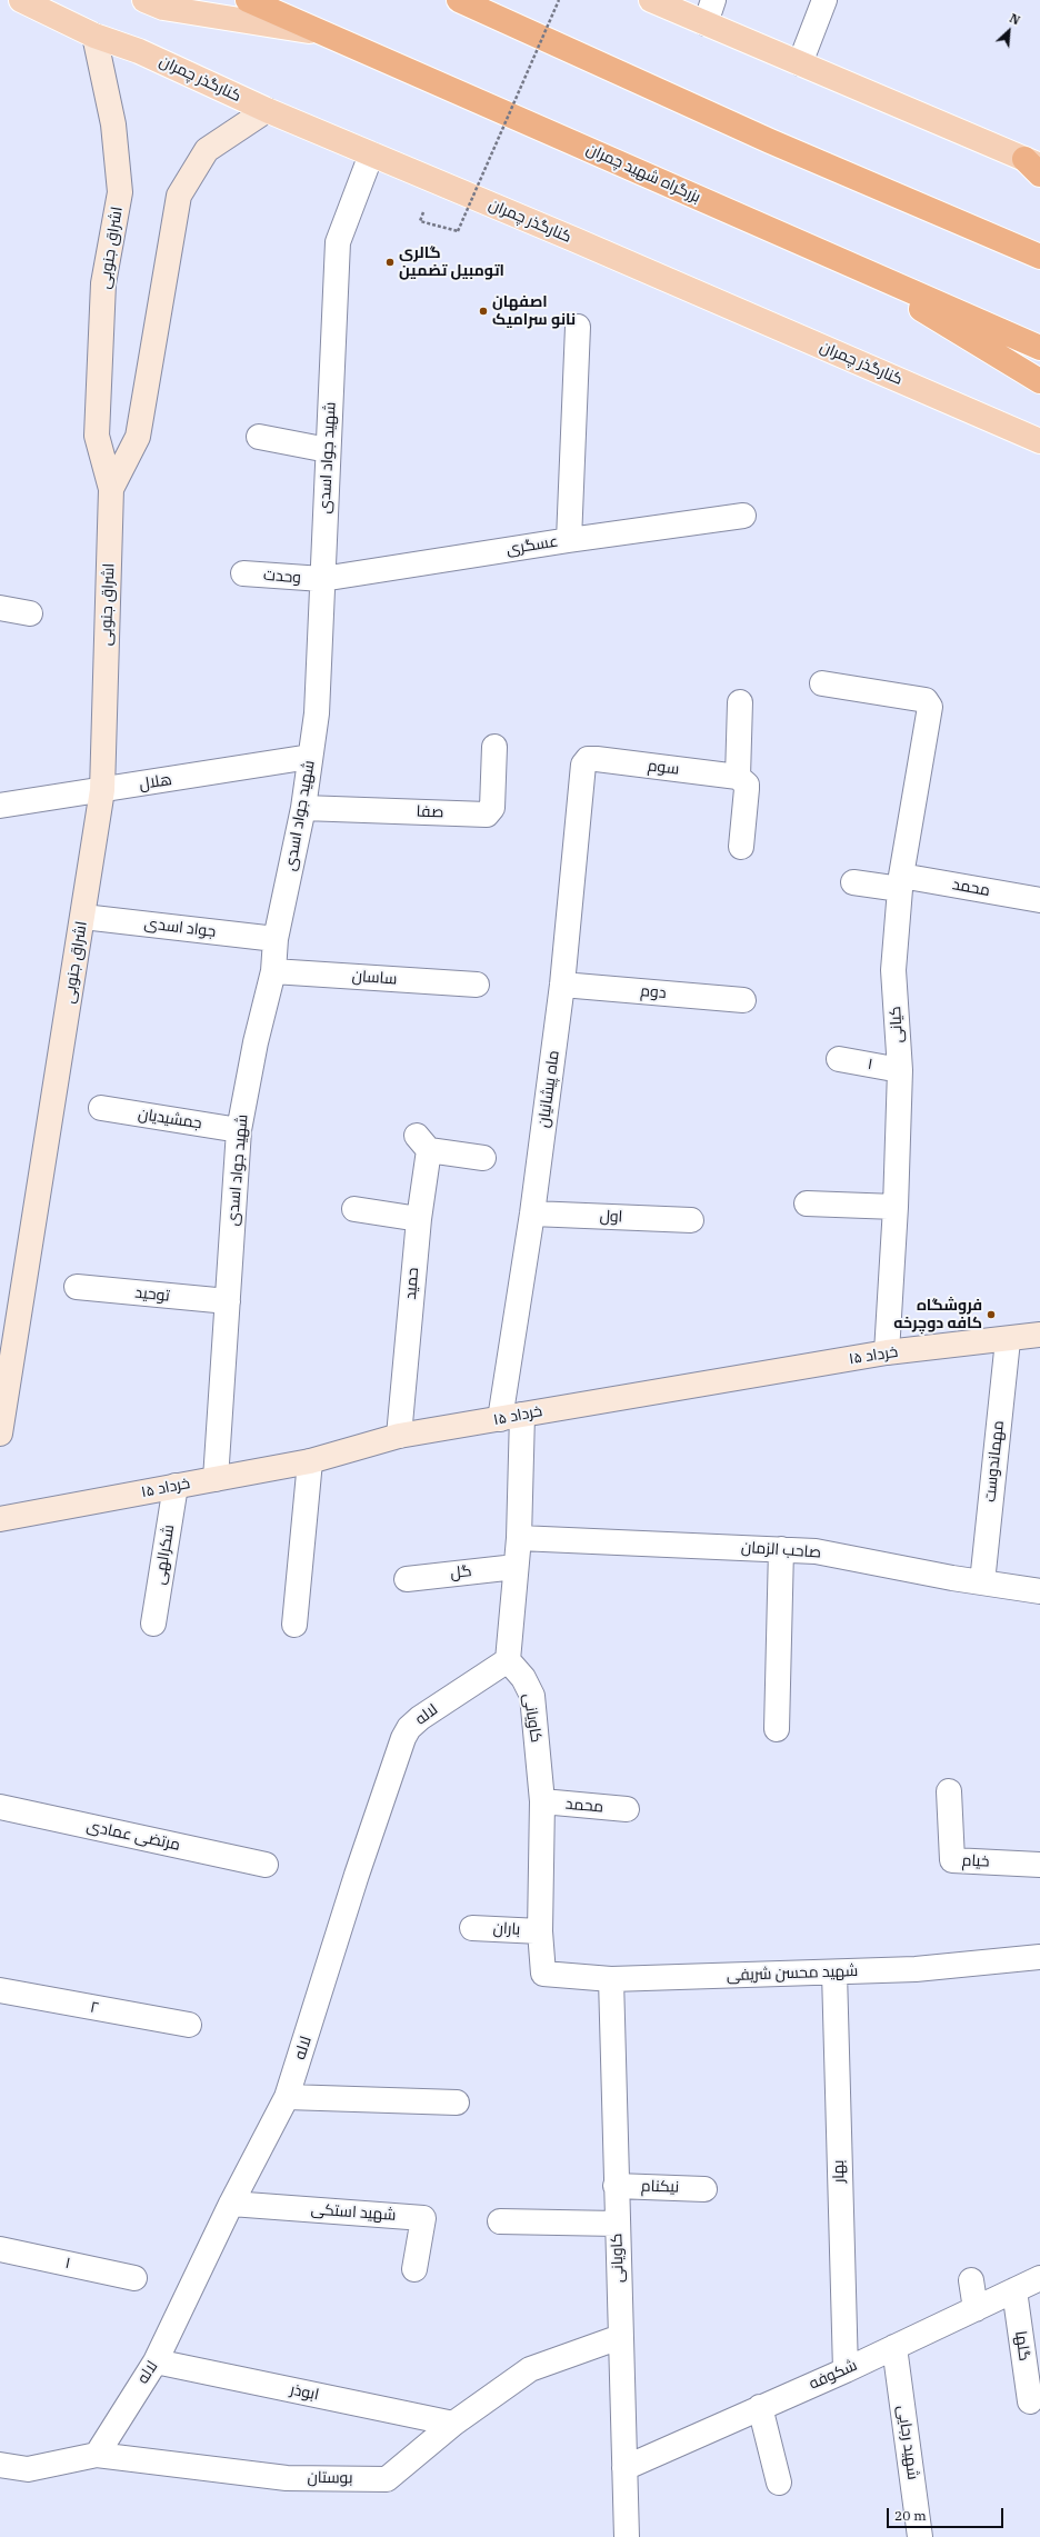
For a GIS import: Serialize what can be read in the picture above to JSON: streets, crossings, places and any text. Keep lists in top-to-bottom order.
{
  "streets": {
    "highway": ["بزرگراه شهید چمران"],
    "main road": ["کنارگذر چمران", "اشراق جنوبی", "۱۵ خرداد"],
    "street": [
      "شهید جواد اسدی",
      "عسگری",
      "وحدت",
      "سوم",
      "هلال",
      "صفا",
      "محمد",
      "جواد اسدی",
      "ساسان",
      "دوم",
      "کیانی",
      "۱",
      "ماه پیشانیان",
      "جمشیدیان",
      "اول",
      "حمید",
      "توحید",
      "مهماندوست",
      "صاحب الزمان",
      "شکرالهی",
      "گل",
      "لاله",
      "کاویانی",
      "مرتضی عمادی",
      "خیام",
      "باران",
      "شهید محسن شریفی",
      "۲",
      "بهار",
      "نیکنام",
      "شهید استکی",
      "گلها",
      "شکوفه",
      "ابوذر",
      "شهید رجایی",
      "بوستان"
    ]
  },
  "crossings": [
    ["کنارگذر چمران", "اشراق جنوبی"],
    ["کنارگذر چمران", "شهید جواد اسدی"],
    ["اشراق جنوبی", "هلال"],
    ["اشراق جنوبی", "جواد اسدی"],
    ["شهید جواد اسدی", "عسگری"],
    ["شهید جواد اسدی", "وحدت"],
    ["شهید جواد اسدی", "هلال"],
    ["شهید جواد اسدی", "صفا"],
    ["شهید جواد اسدی", "جواد اسدی"],
    ["شهید جواد اسدی", "ساسان"],
    ["شهید جواد اسدی", "جمشیدیان"],
    ["شهید جواد اسدی", "توحید"],
    ["شهید جواد اسدی", "۱۵ خرداد"],
    ["عسگری", "وحدت"],
    ["سوم", "ماه پیشانیان"],
    ["محمد", "کیانی"],
    ["محمد", "کاویانی"],
    ["دوم", "ماه پیشانیان"],
    ["کیانی", "۱"],
    ["کیانی", "۱۵ خرداد"],
    ["ماه پیشانیان", "اول"],
    ["ماه پیشانیان", "۱۵ خرداد"],
    ["حمید", "۱۵ خرداد"],
    ["۱۵ خرداد", "مهماندوست"],
    ["۱۵ خرداد", "شکرالهی"],
    ["مهماندوست", "صاحب الزمان"],
    ["لاله", "کاویانی"],
    ["لاله", "شهید استکی"],
    ["لاله", "ابوذر"],
    ["لاله", "بوستان"],
    ["کاویانی", "باران"],
    ["کاویانی", "شهید محسن شریفی"],
    ["کاویانی", "نیکنام"],
    ["کاویانی", "شکوفه"],
    ["کاویانی", "بوستان"],
    ["شهید محسن شریفی", "بهار"],
    ["بهار", "شکوفه"],
    ["گلها", "شکوفه"],
    ["شکوفه", "شهید رجایی"],
    ["ابوذر", "بوستان"]
  ],
  "places": ["گالری اتومبیل تضمین", "اصفهان نانو سرامیک", "فروشگاه کافه دوچرخه"],
  "scale_bar": "20 m",
  "north": "top right"
}
